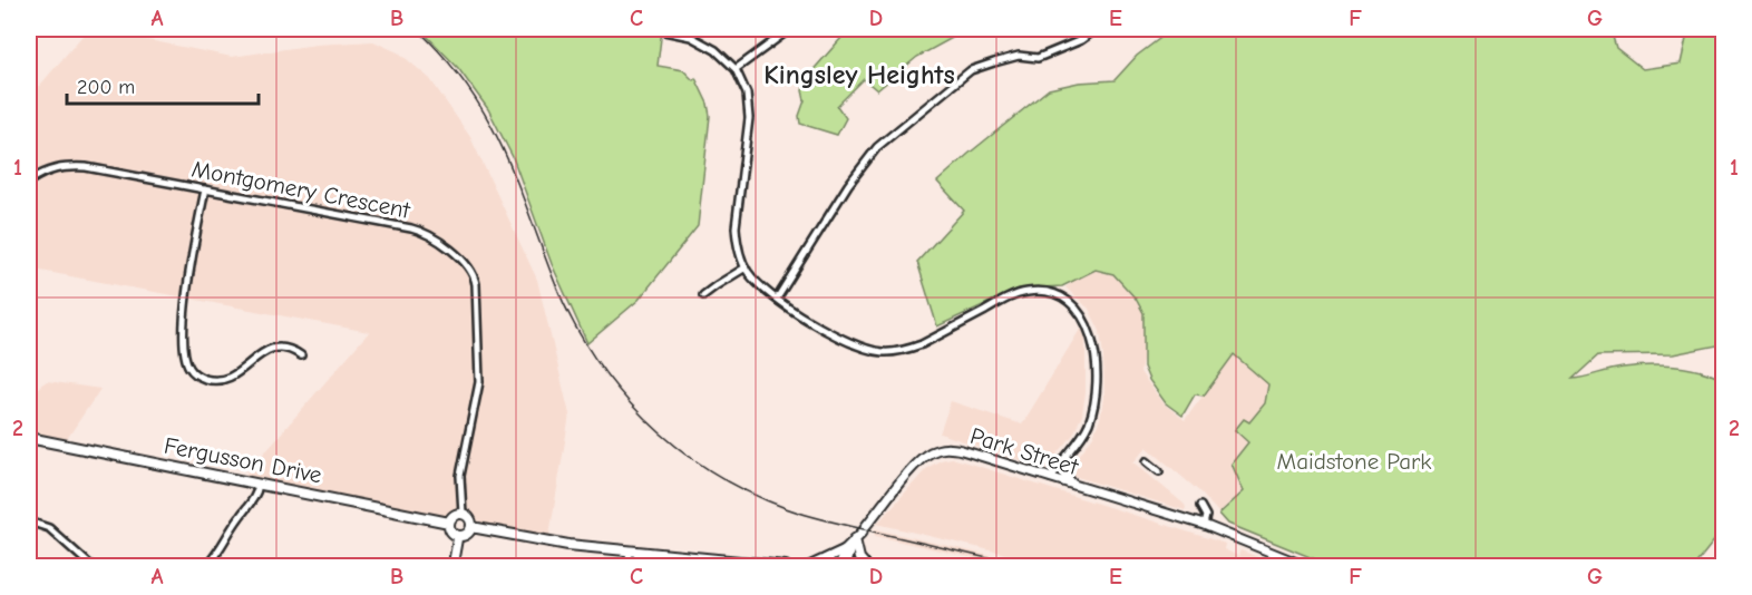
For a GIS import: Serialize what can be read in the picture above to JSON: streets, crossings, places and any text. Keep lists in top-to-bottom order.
{
  "streets": {
    "main road": ["Fergusson Drive"],
    "street": ["Montgomery Crescent", "Park Street"]
  },
  "crossings": [
    ["Montgomery Crescent", "Fergusson Drive"]
  ],
  "districts": ["Kingsley Heights"],
  "parks": ["Maidstone Park"],
  "scale_bar": "200 m",
  "grid": {
    "columns": [
      "A",
      "B",
      "C",
      "D",
      "E",
      "F",
      "G"
    ],
    "rows": ["1", "2"]
  }
}
